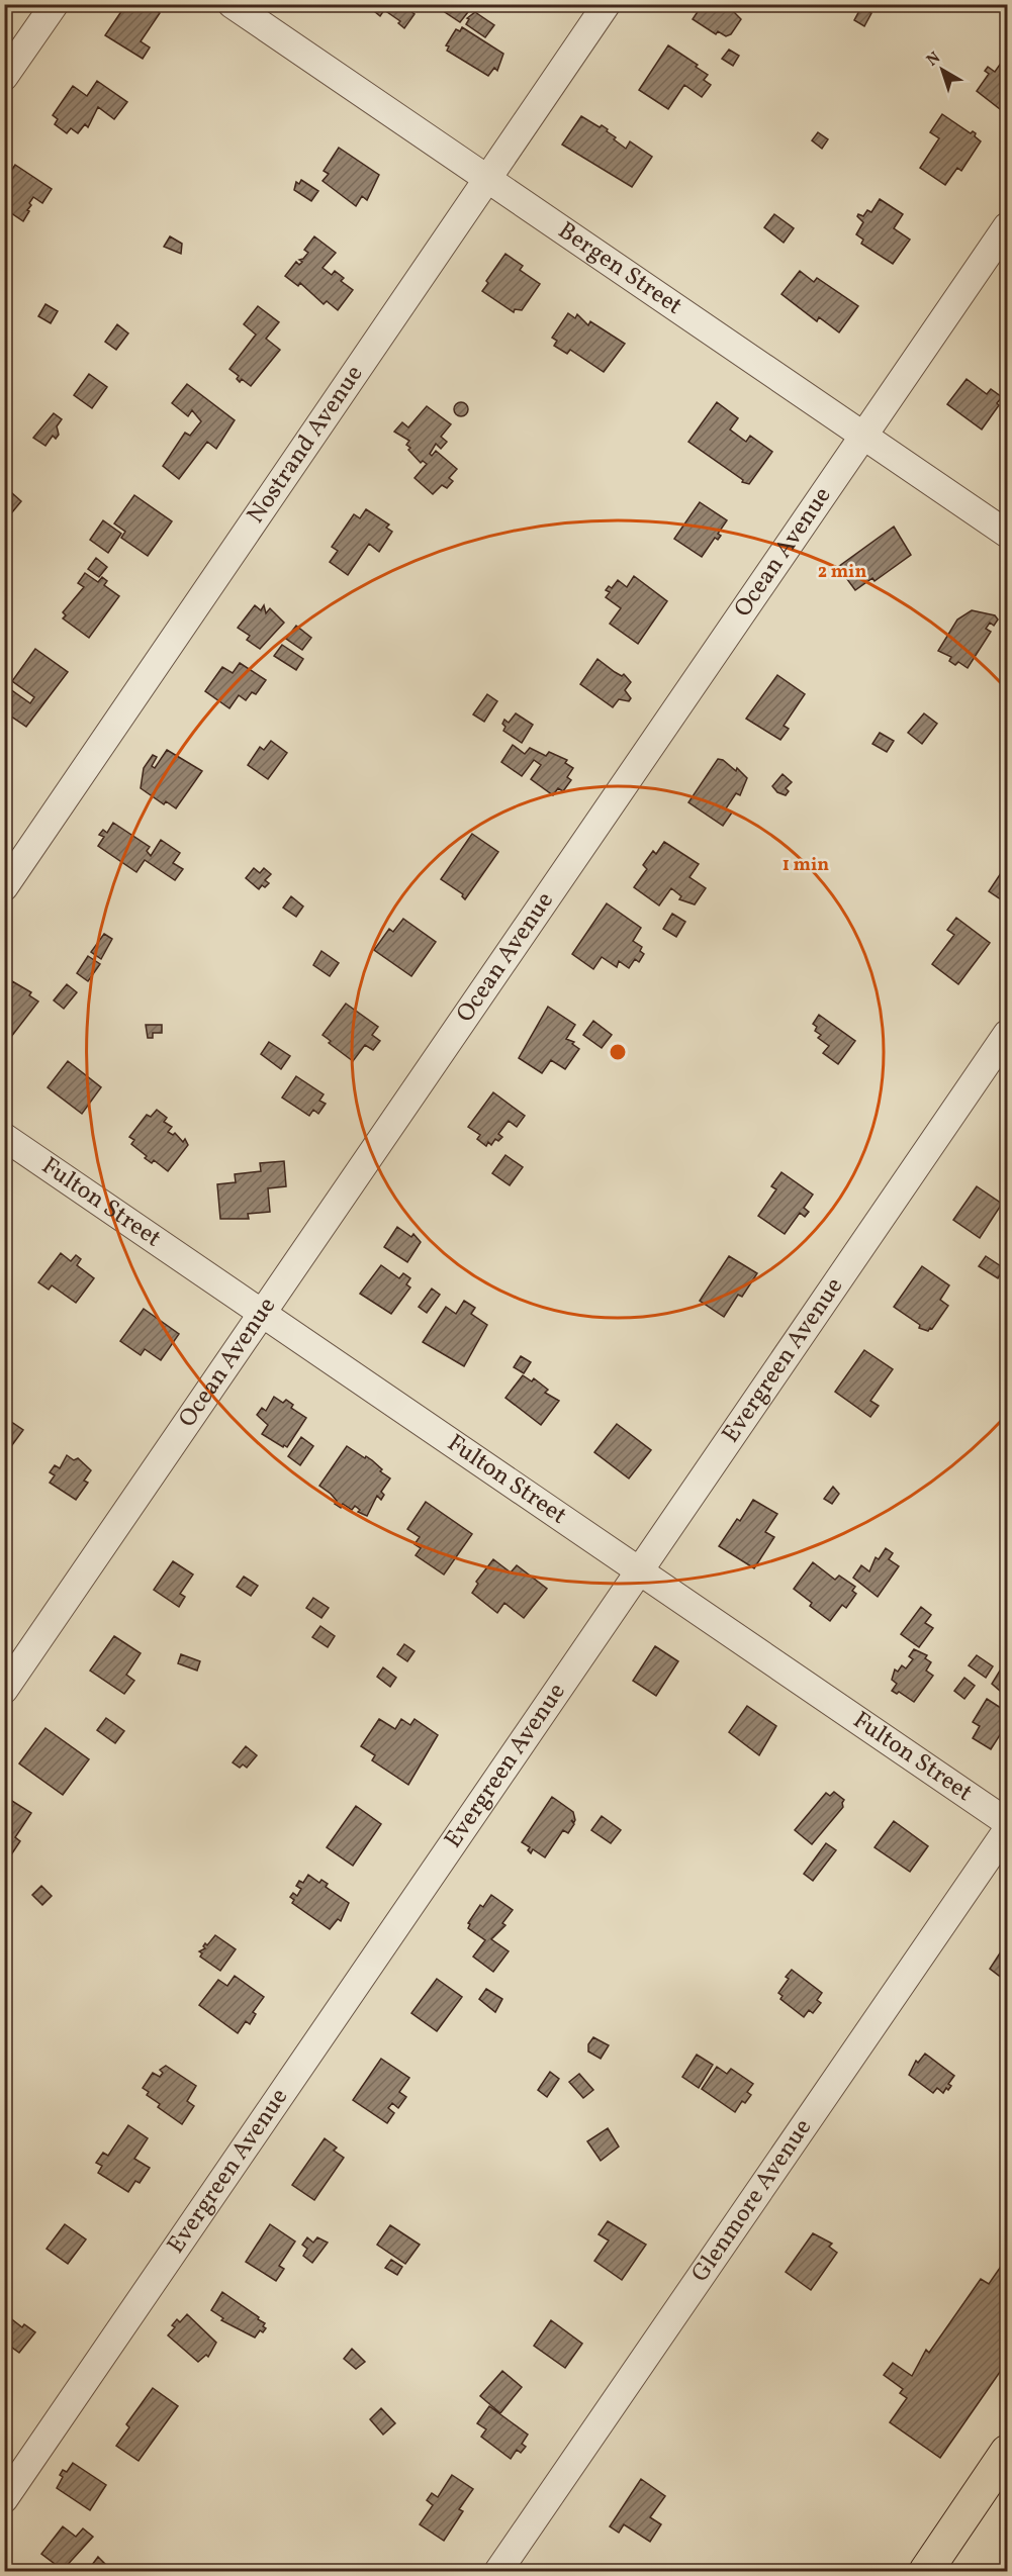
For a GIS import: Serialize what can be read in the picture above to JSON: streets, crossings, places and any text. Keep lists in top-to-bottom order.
{
  "streets": {
    "street": [
      "Bergen Street",
      "Nostrand Avenue",
      "Ocean Avenue",
      "Fulton Street",
      "Evergreen Avenue",
      "Glenmore Avenue"
    ]
  },
  "crossings": [
    ["Bergen Street", "Nostrand Avenue"],
    ["Bergen Street", "Ocean Avenue"],
    ["Ocean Avenue", "Fulton Street"],
    ["Fulton Street", "Evergreen Avenue"]
  ],
  "north": "top left",
  "rings": ["2 min", "1 min"]
}
